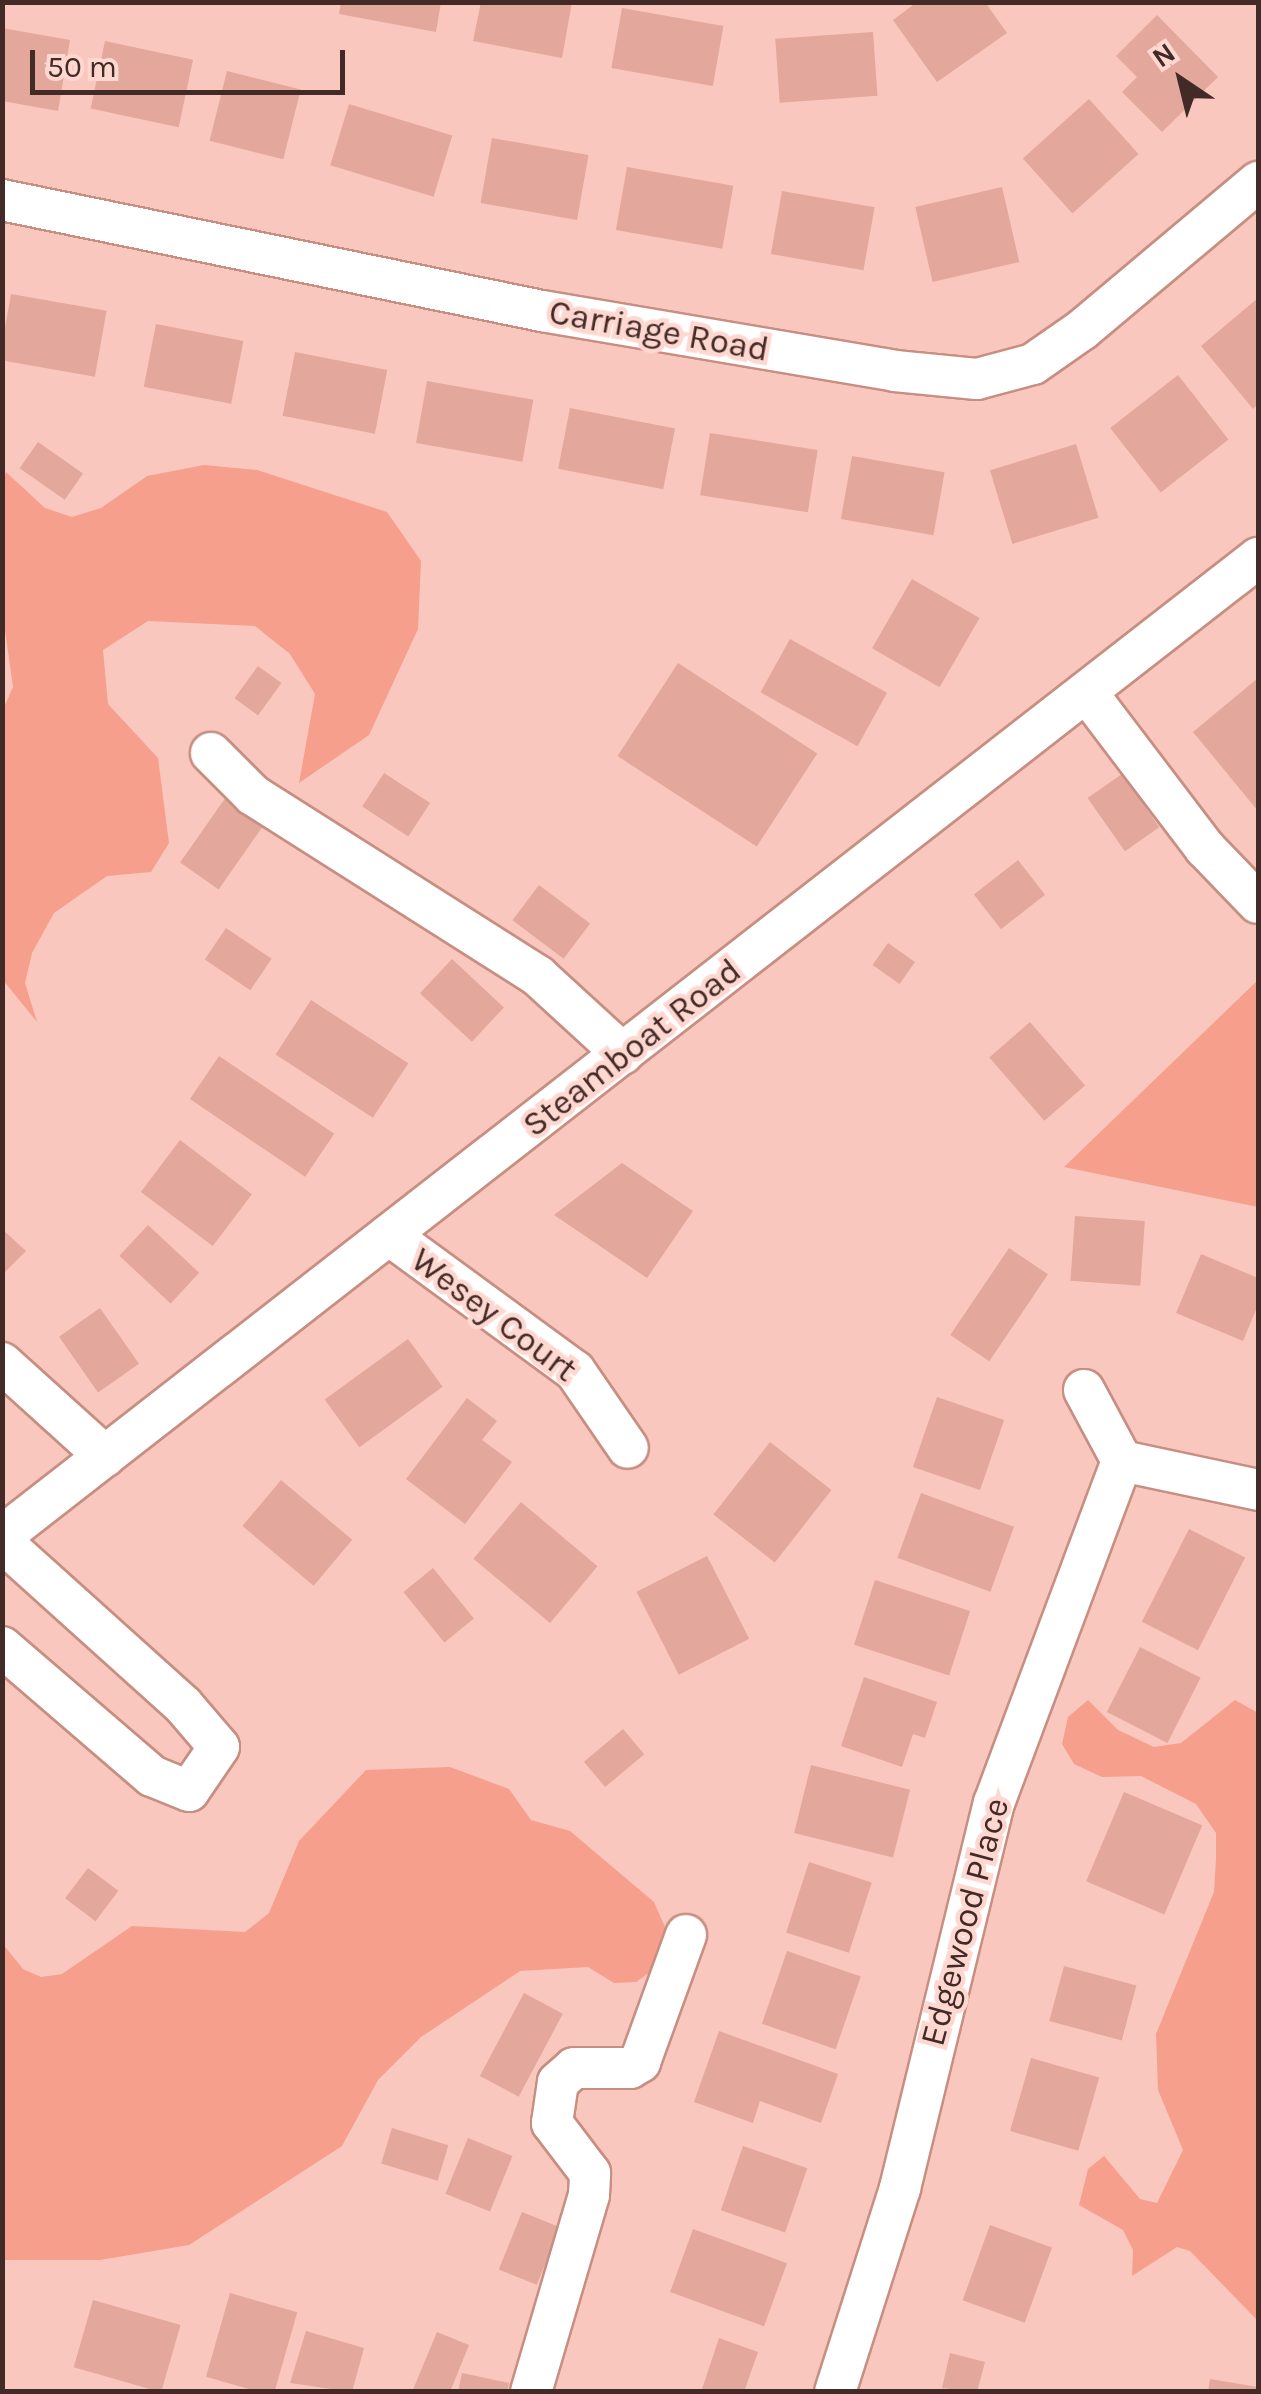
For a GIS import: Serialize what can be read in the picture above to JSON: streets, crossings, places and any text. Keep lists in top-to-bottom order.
{
  "streets": {
    "street": [
      "Carriage Road",
      "Steamboat Road",
      "Wesey Court",
      "Edgewood Place"
    ]
  },
  "crossings": [
    ["Steamboat Road", "Wesey Court"]
  ],
  "scale_bar": "50 m",
  "north": "top left"
}
